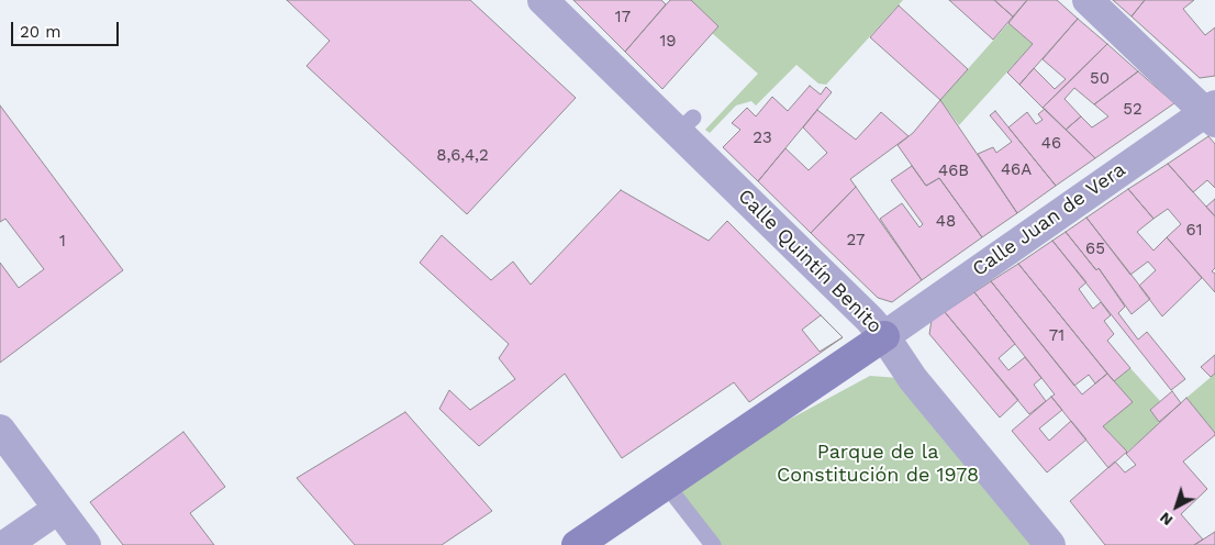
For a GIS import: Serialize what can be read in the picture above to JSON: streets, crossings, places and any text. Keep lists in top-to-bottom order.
{
  "streets": {
    "street": ["Calle Juan de Vera", "Calle Quintín Benito"]
  },
  "crossings": [
    ["Calle Juan de Vera", "Calle Quintín Benito"]
  ],
  "parks": ["Parque de la Constitución de 1978"],
  "house_numbers": [
    "17",
    "19",
    "50",
    "52",
    "23",
    "46",
    "8,6,4,2",
    "46A",
    "46B",
    "48",
    "61",
    "27",
    "1",
    "65",
    "71"
  ],
  "scale_bar": "20 m",
  "north": "bottom left"
}
